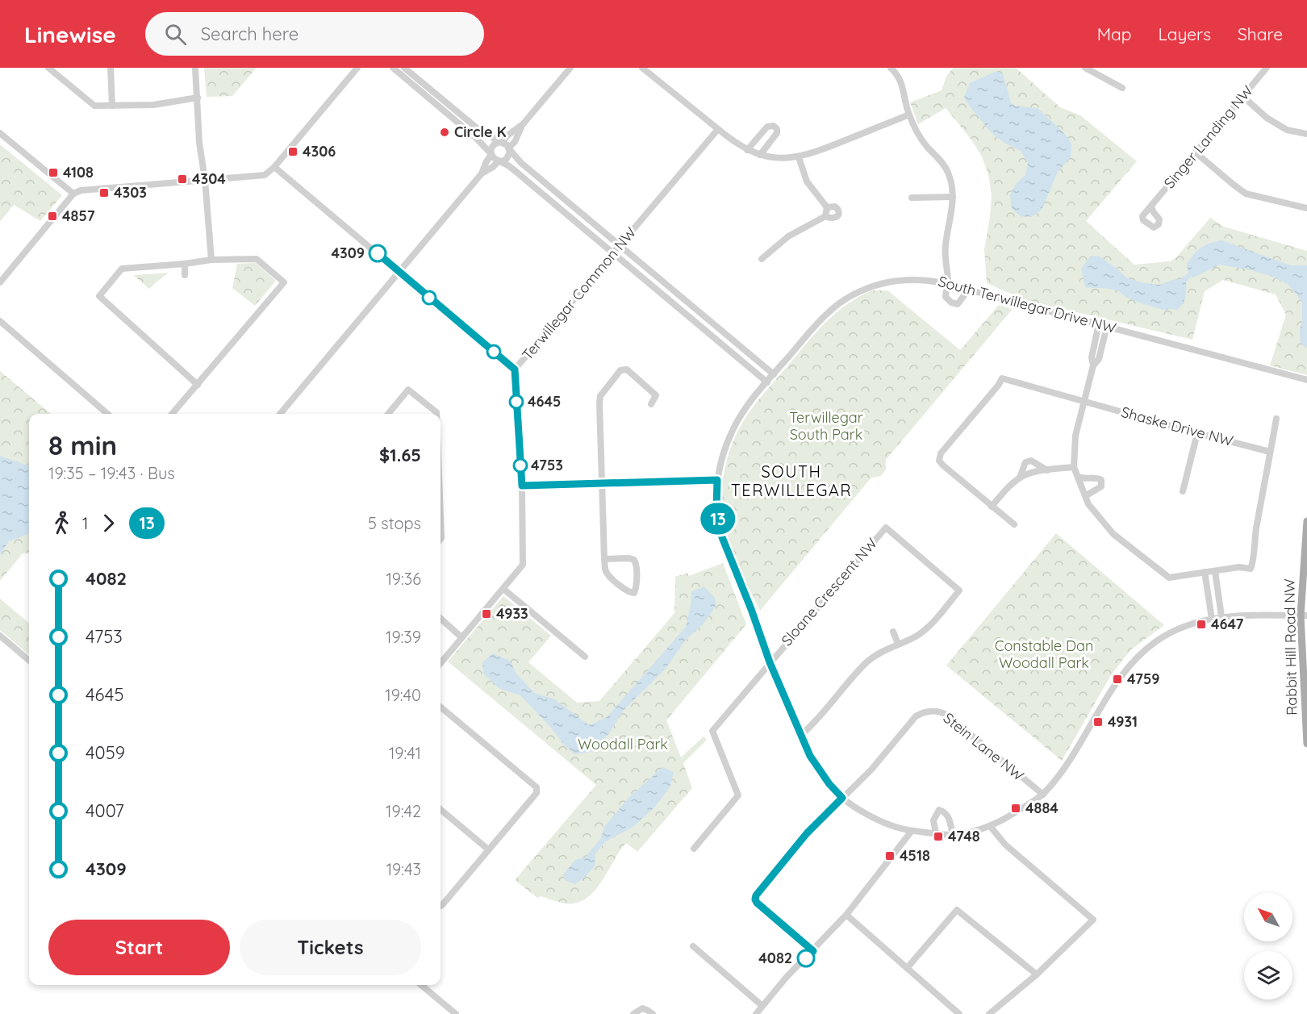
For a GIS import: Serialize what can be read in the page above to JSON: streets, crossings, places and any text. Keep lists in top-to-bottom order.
{
  "streets": {
    "main road": ["Rabbit Hill Road NW"],
    "street": [
      "Singer Landing NW",
      "Terwillegar Common NW",
      "South Terwillegar Drive NW",
      "Shaske Drive NW",
      "Sloane Crescent NW",
      "Stein Lane NW"
    ]
  },
  "crossings": [
    ["South Terwillegar Drive NW", "Sloane Crescent NW"],
    ["South Terwillegar Drive NW", "Rabbit Hill Road NW"],
    ["South Terwillegar Drive NW", "Stein Lane NW"]
  ],
  "districts": ["SOUTH TERWILLEGAR"],
  "parks": ["Terwillegar South Park", "Constable Dan Woodall Park", "Woodall Park"],
  "places": {
    "other": [
      "Circle K",
      "4309",
      "4645",
      "4753",
      "4082"
    ],
    "transit": [
      "4306",
      "4108",
      "4304",
      "4303",
      "4857",
      "4933",
      "4647",
      "4759",
      "4931",
      "4884",
      "4748",
      "4518"
    ]
  },
  "lines": ["bus line 13"],
  "north": "top left",
  "page": {
    "header": "Linewise",
    "search": "Search here",
    "nav": ["Map", "Layers", "Share"],
    "on_map": "13",
    "heading": ["8 min", "19:35 – 19:43 · Bus", "$1.65"],
    "legs": ["1", "13", "5 stops"],
    "list": [
      {
        "name": "4082",
        "value": "19:36"
      },
      {
        "name": "4753",
        "value": "19:39"
      },
      {
        "name": "4645",
        "value": "19:40"
      },
      {
        "name": "4059",
        "value": "19:41"
      },
      {
        "name": "4007",
        "value": "19:42"
      },
      {
        "name": "4309",
        "value": "19:43"
      }
    ],
    "buttons": ["Start", "Tickets"]
  }
}
